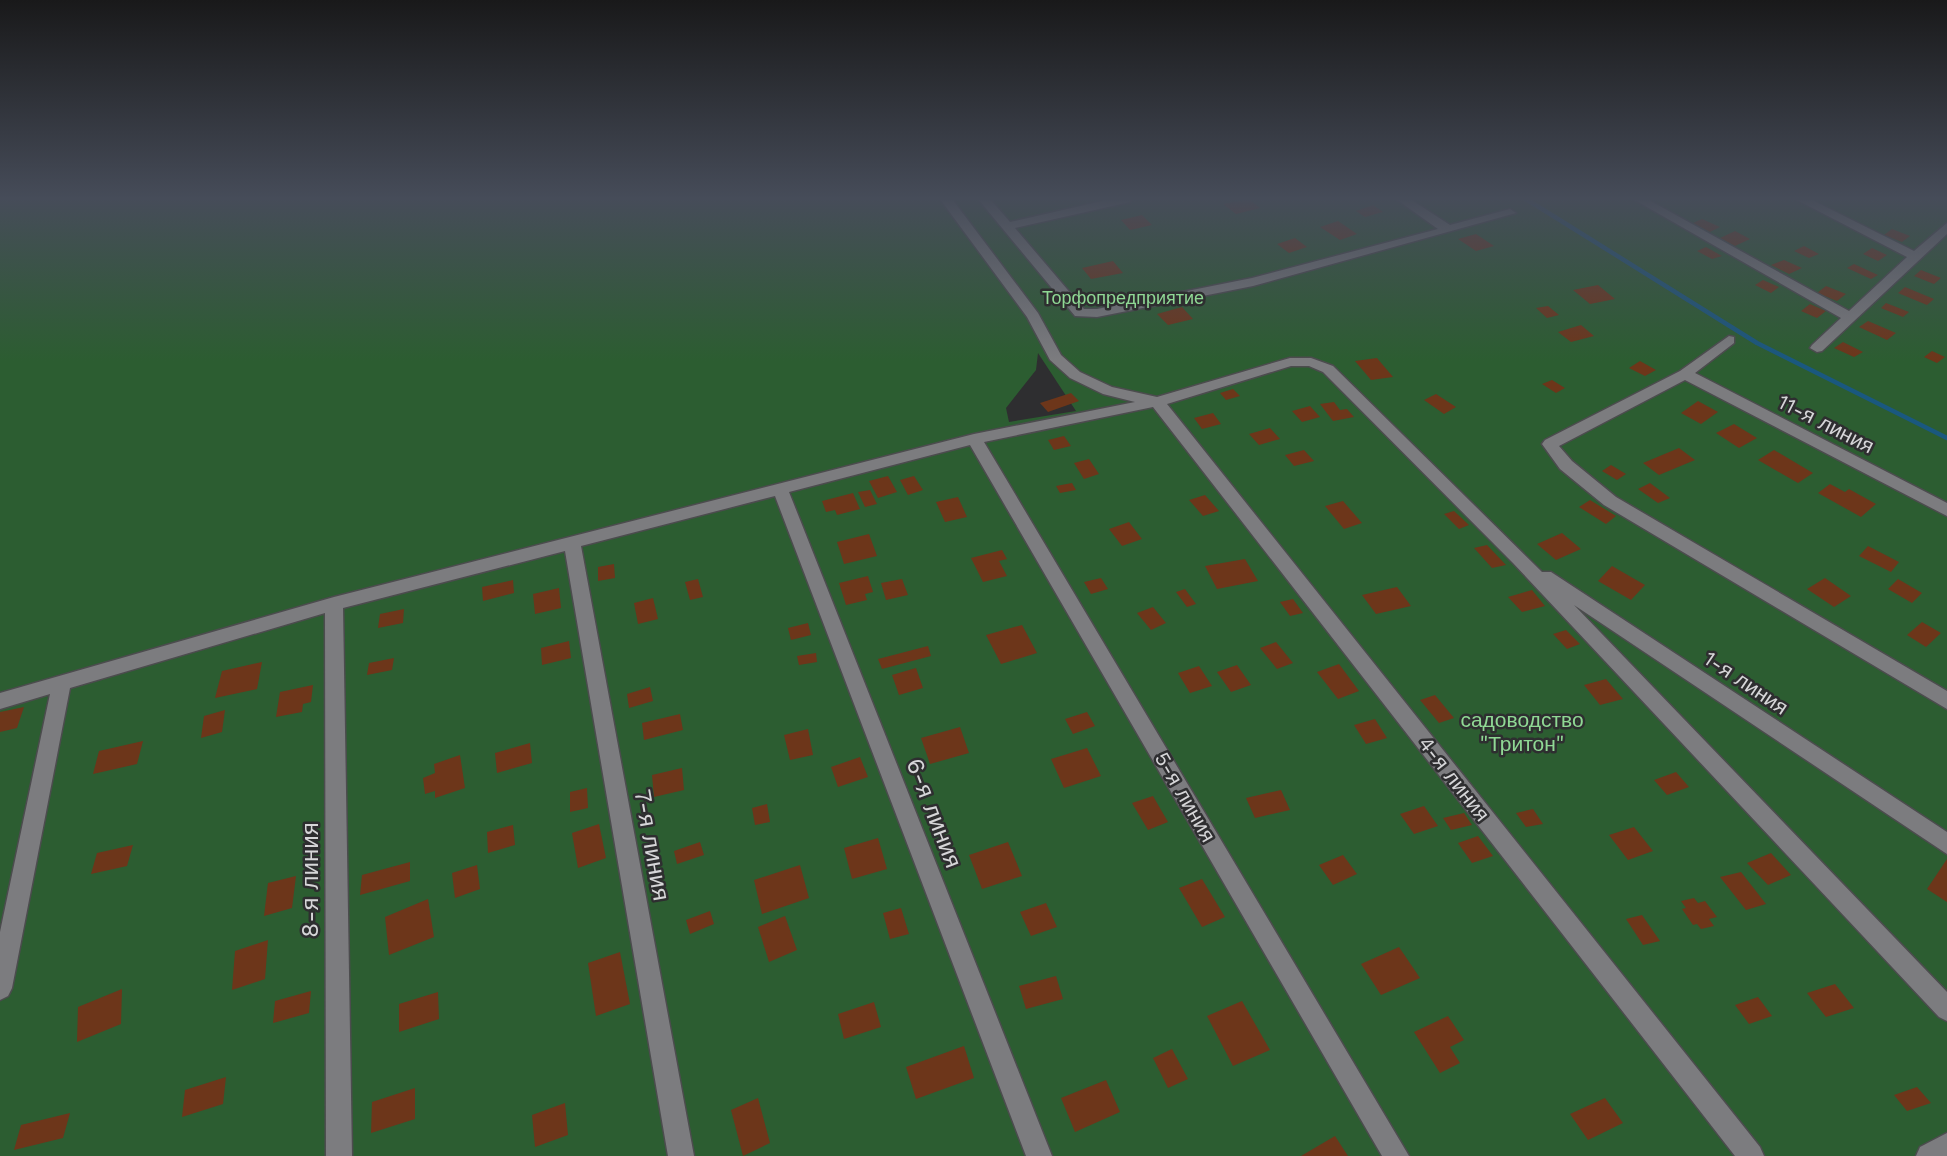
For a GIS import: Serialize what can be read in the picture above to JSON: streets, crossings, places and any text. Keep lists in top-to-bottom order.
{
  "streets": {
    "street": [
      "11-я линия",
      "1-я линия",
      "4-я линия",
      "5-я линия",
      "6-я линия",
      "7-я линия",
      "8-я линия"
    ]
  },
  "parks": ["Торфопредприятие", "садоводство \"Тритон\""]
}
